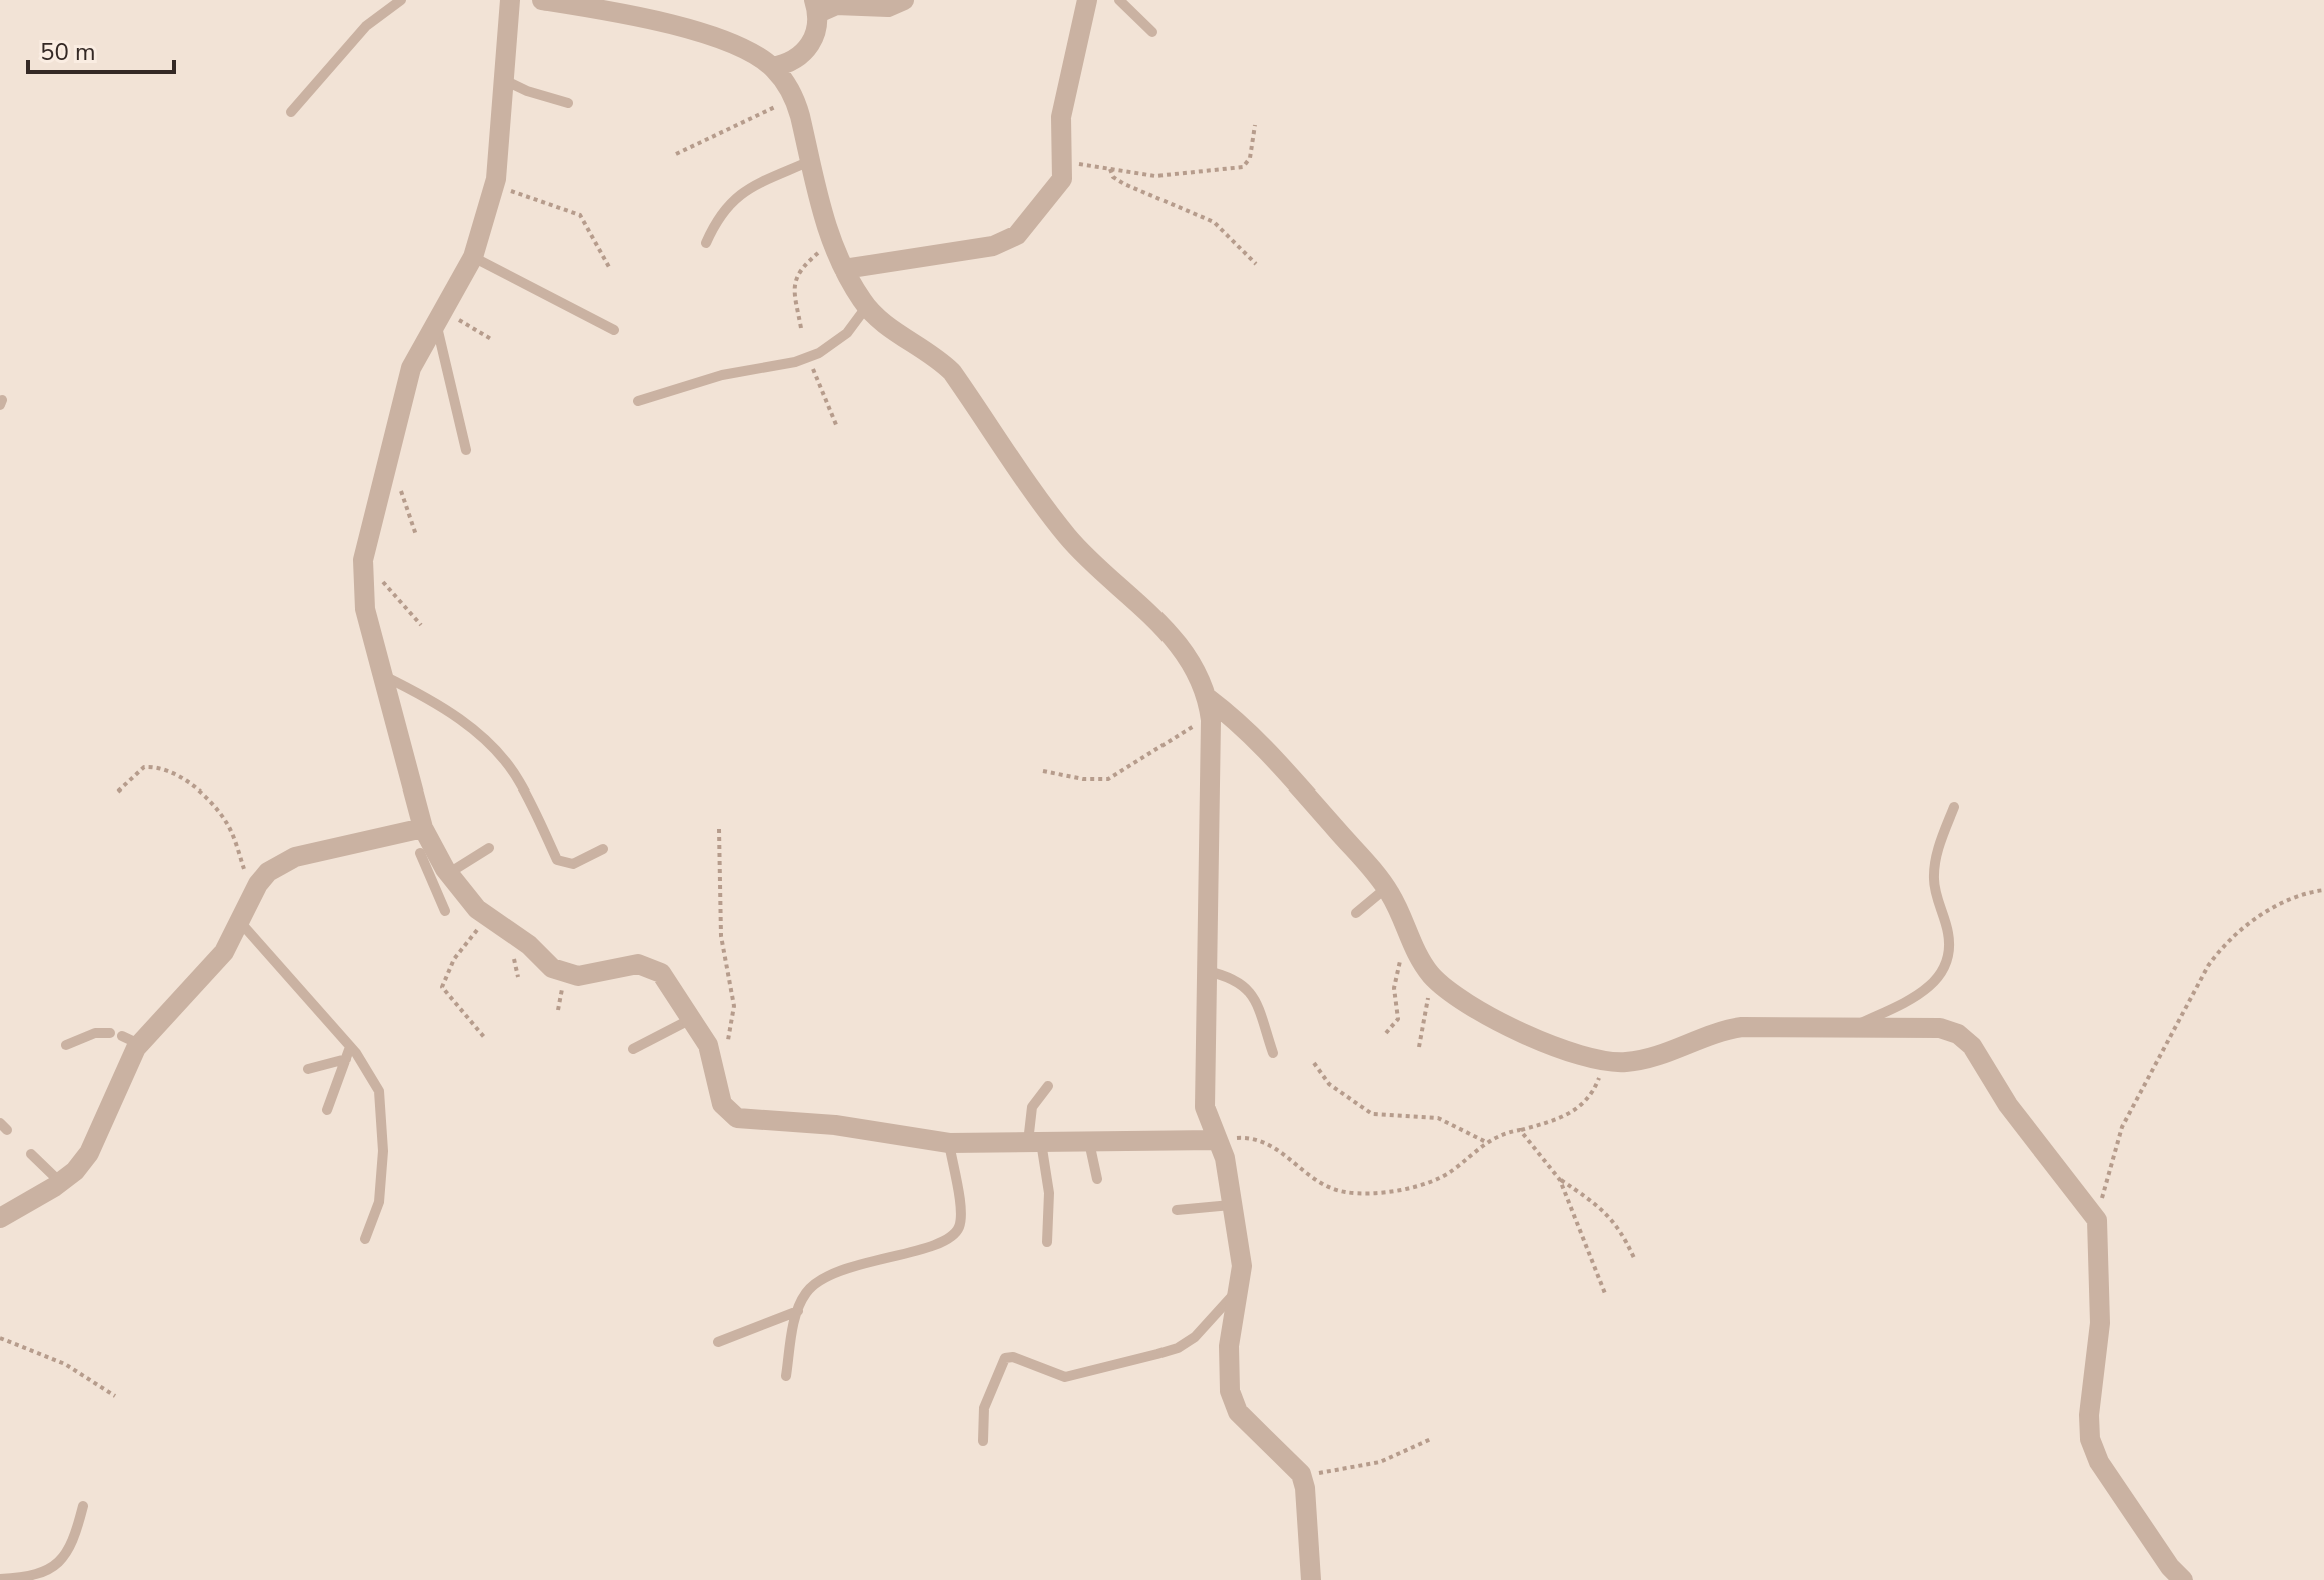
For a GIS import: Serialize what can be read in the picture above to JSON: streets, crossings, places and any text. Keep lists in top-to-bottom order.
{
  "scale_bar": "50 m"
}
